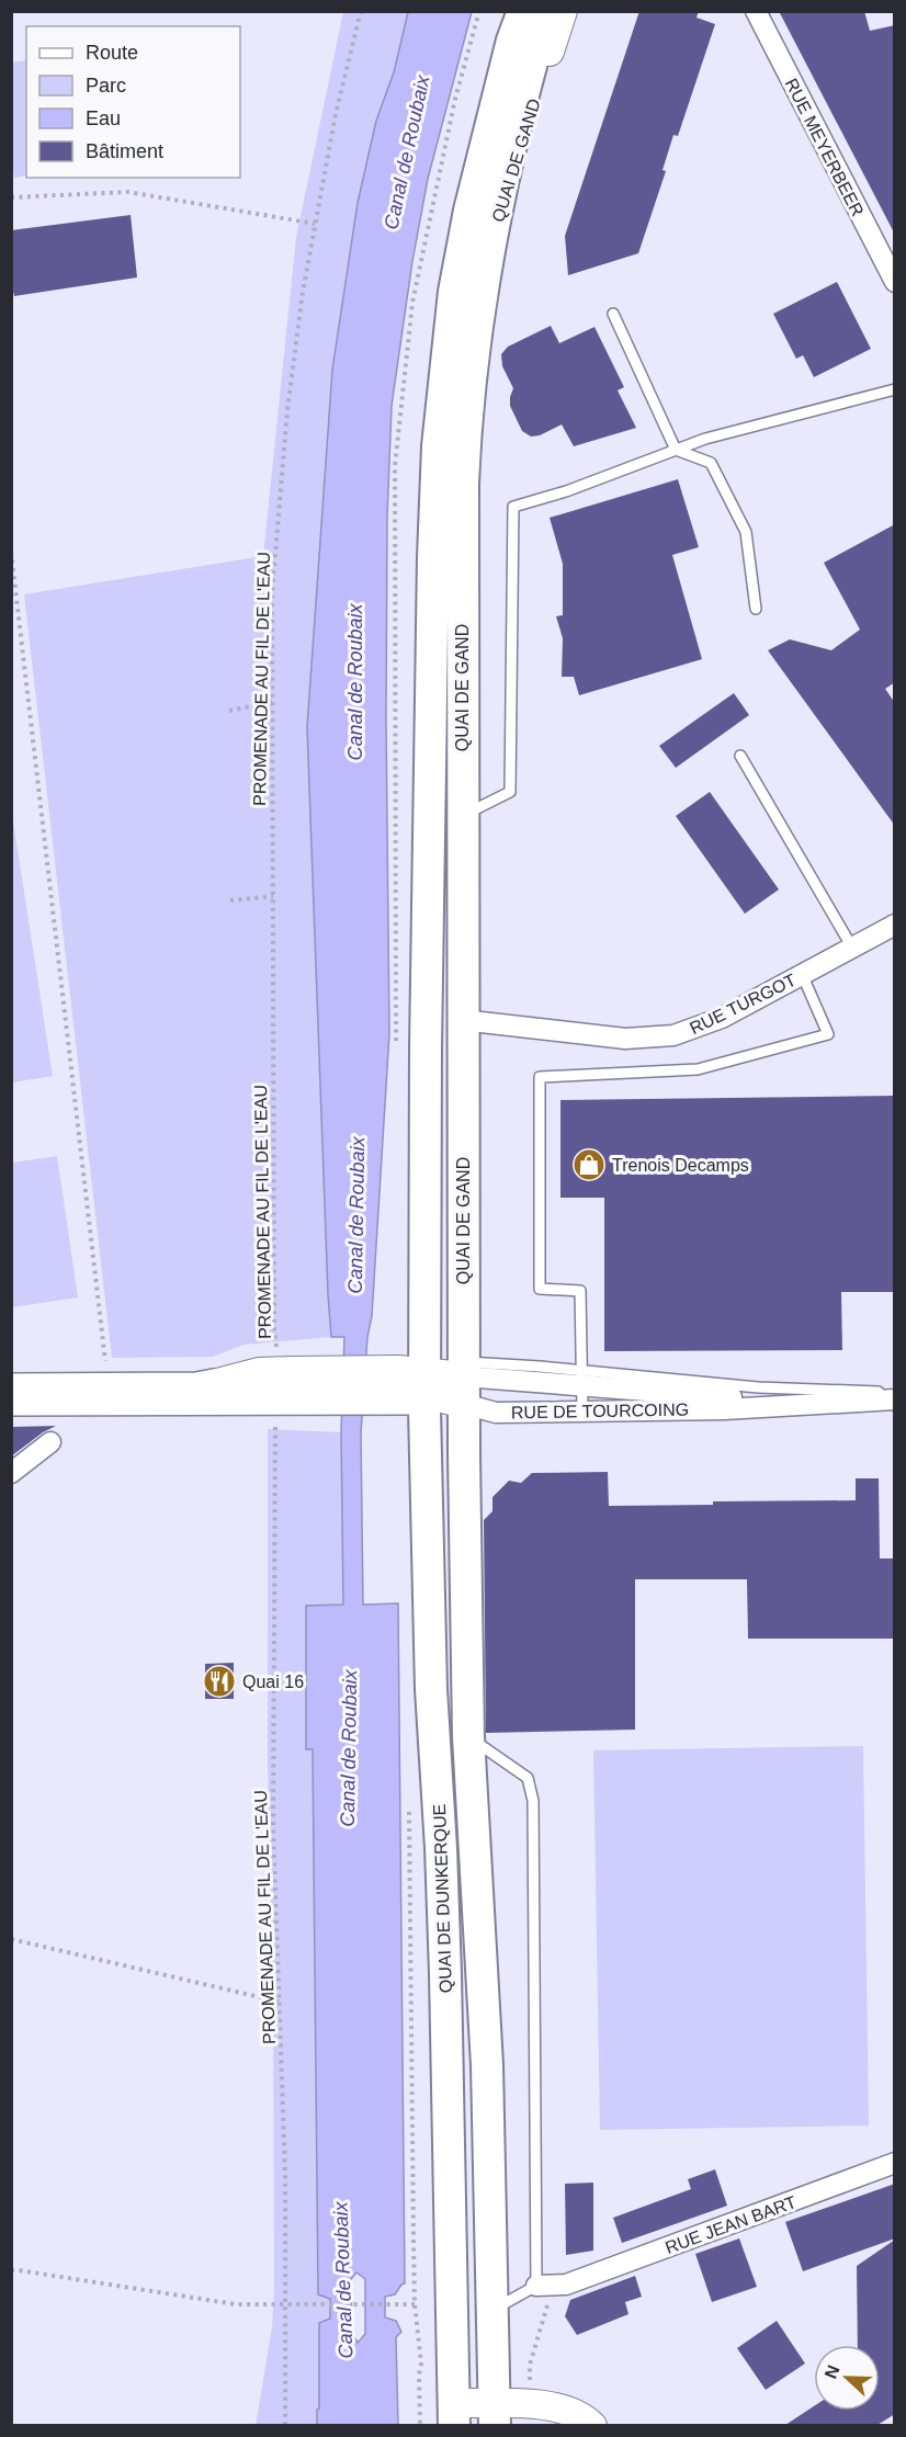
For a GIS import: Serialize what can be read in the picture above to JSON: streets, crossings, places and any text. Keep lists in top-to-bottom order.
{
  "streets": {
    "main road": ["QUAI DE GAND", "QUAI DE DUNKERQUE"],
    "street": [
      "RUE MEYERBEER",
      "RUE TURGOT",
      "RUE DE TOURCOING",
      "RUE JEAN BART"
    ],
    "path": ["PROMENADE AU FIL DE L'EAU"]
  },
  "crossings": [
    ["QUAI DE GAND", "RUE TURGOT"],
    ["QUAI DE GAND", "RUE DE TOURCOING"],
    ["QUAI DE GAND", "QUAI DE DUNKERQUE"],
    ["RUE DE TOURCOING", "QUAI DE DUNKERQUE"]
  ],
  "water": ["Canal de Roubaix"],
  "places": {
    "shop": ["Trenois Decamps"],
    "restaurant": ["Quai 16"]
  },
  "legend": [
    "Route",
    "Parc",
    "Eau",
    "Bâtiment"
  ],
  "north": "left"
}
